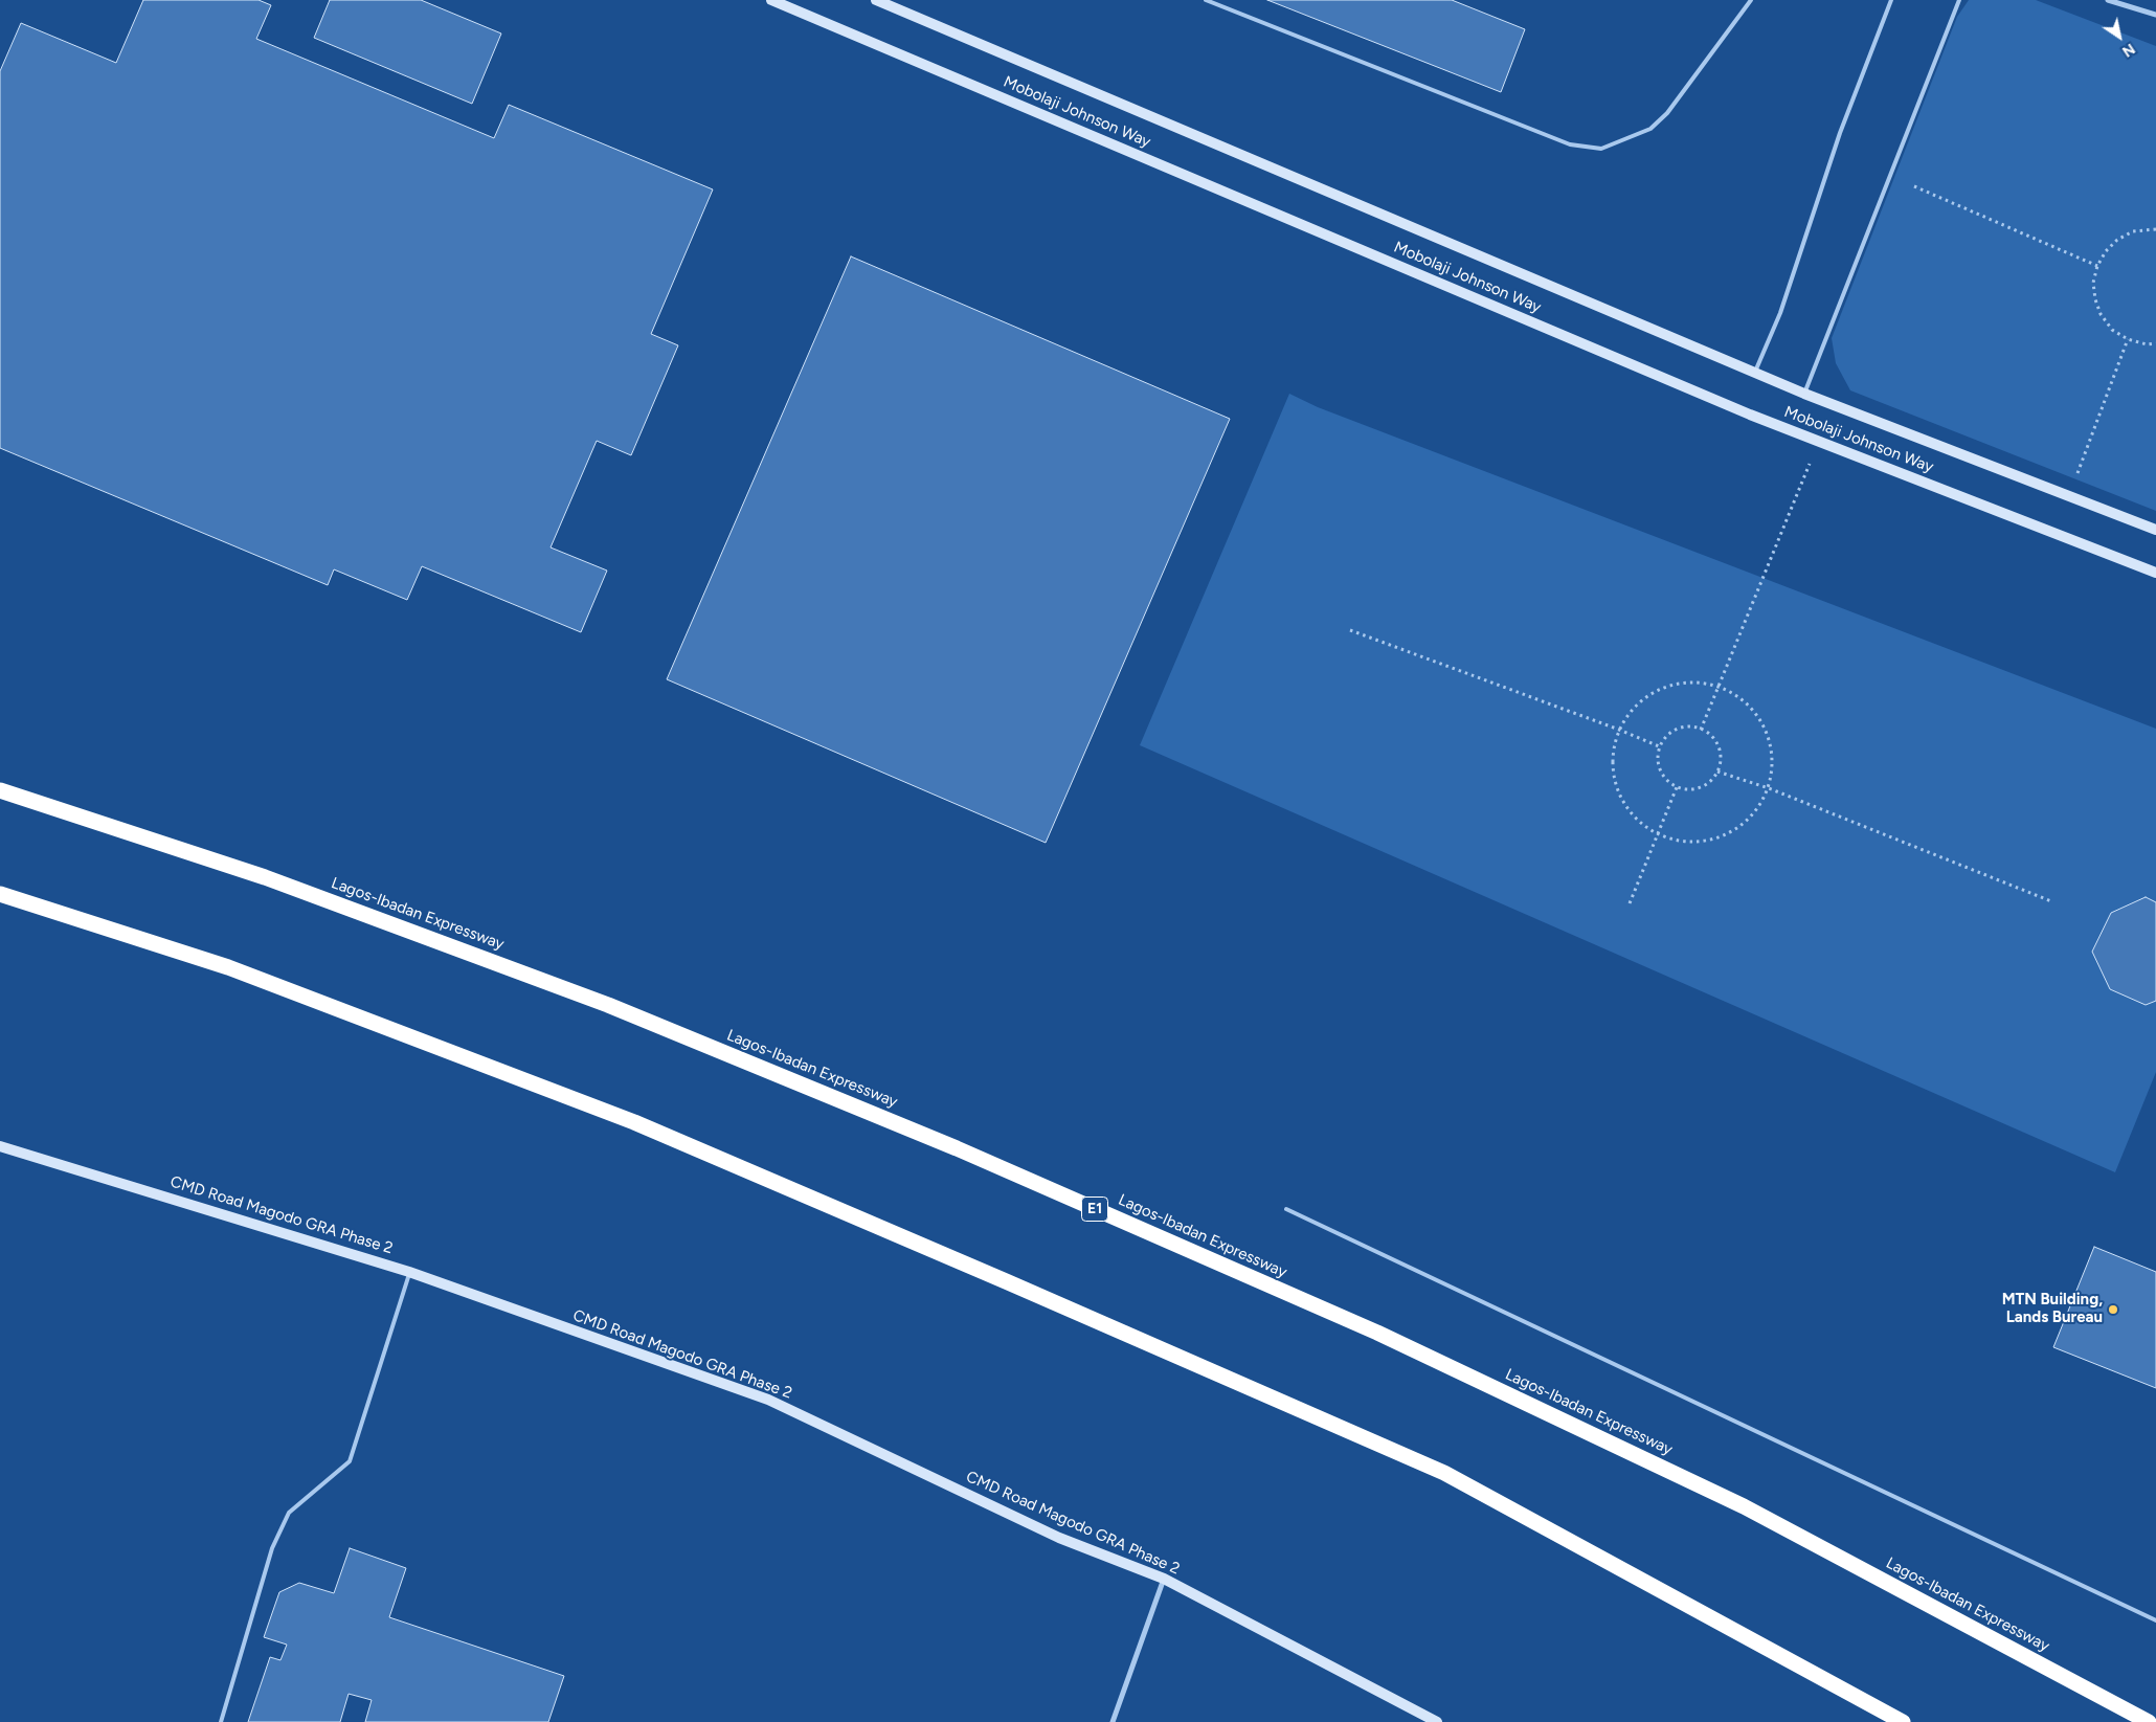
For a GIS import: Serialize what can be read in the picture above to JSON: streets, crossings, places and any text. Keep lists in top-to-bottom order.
{
  "streets": {
    "highway": ["Lagos-Ibadan Expressway", "E1"],
    "street": ["Mobolaji Johnson Way", "CMD Road Magodo GRA Phase 2"]
  },
  "places": ["MTN Building, Lands Bureau"],
  "north": "bottom right"
}
